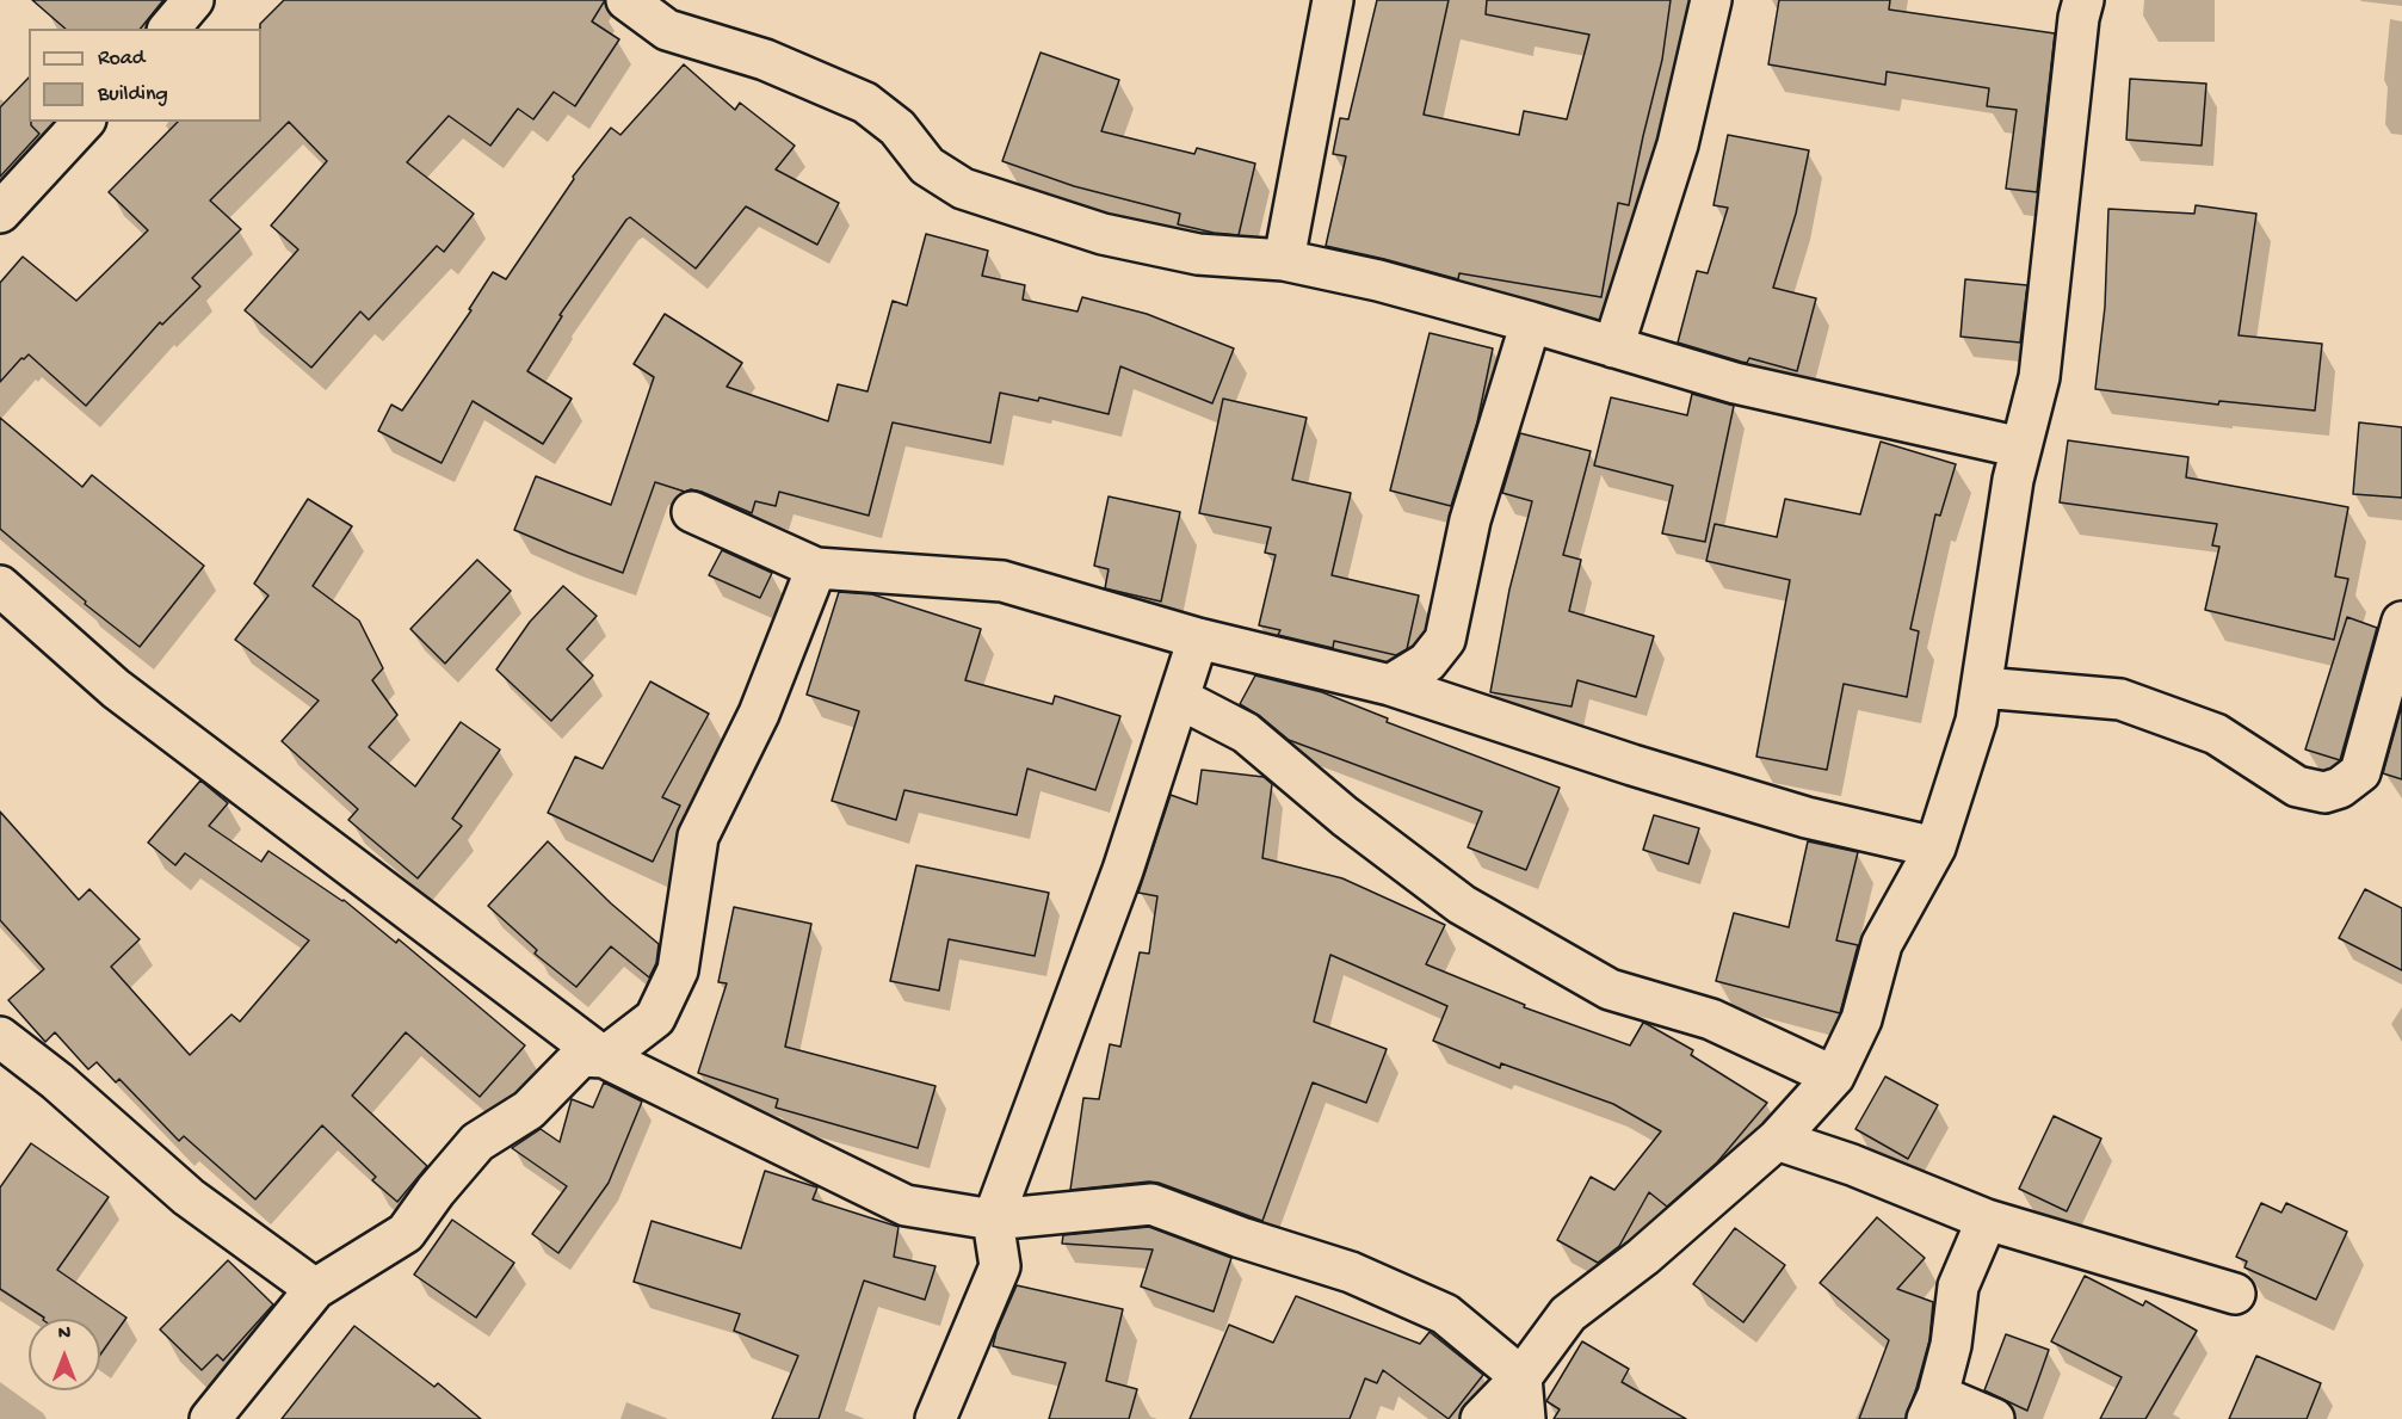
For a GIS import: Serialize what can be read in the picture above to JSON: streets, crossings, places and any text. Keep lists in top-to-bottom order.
{
  "legend": ["Road", "Building"],
  "north": "top"
}
